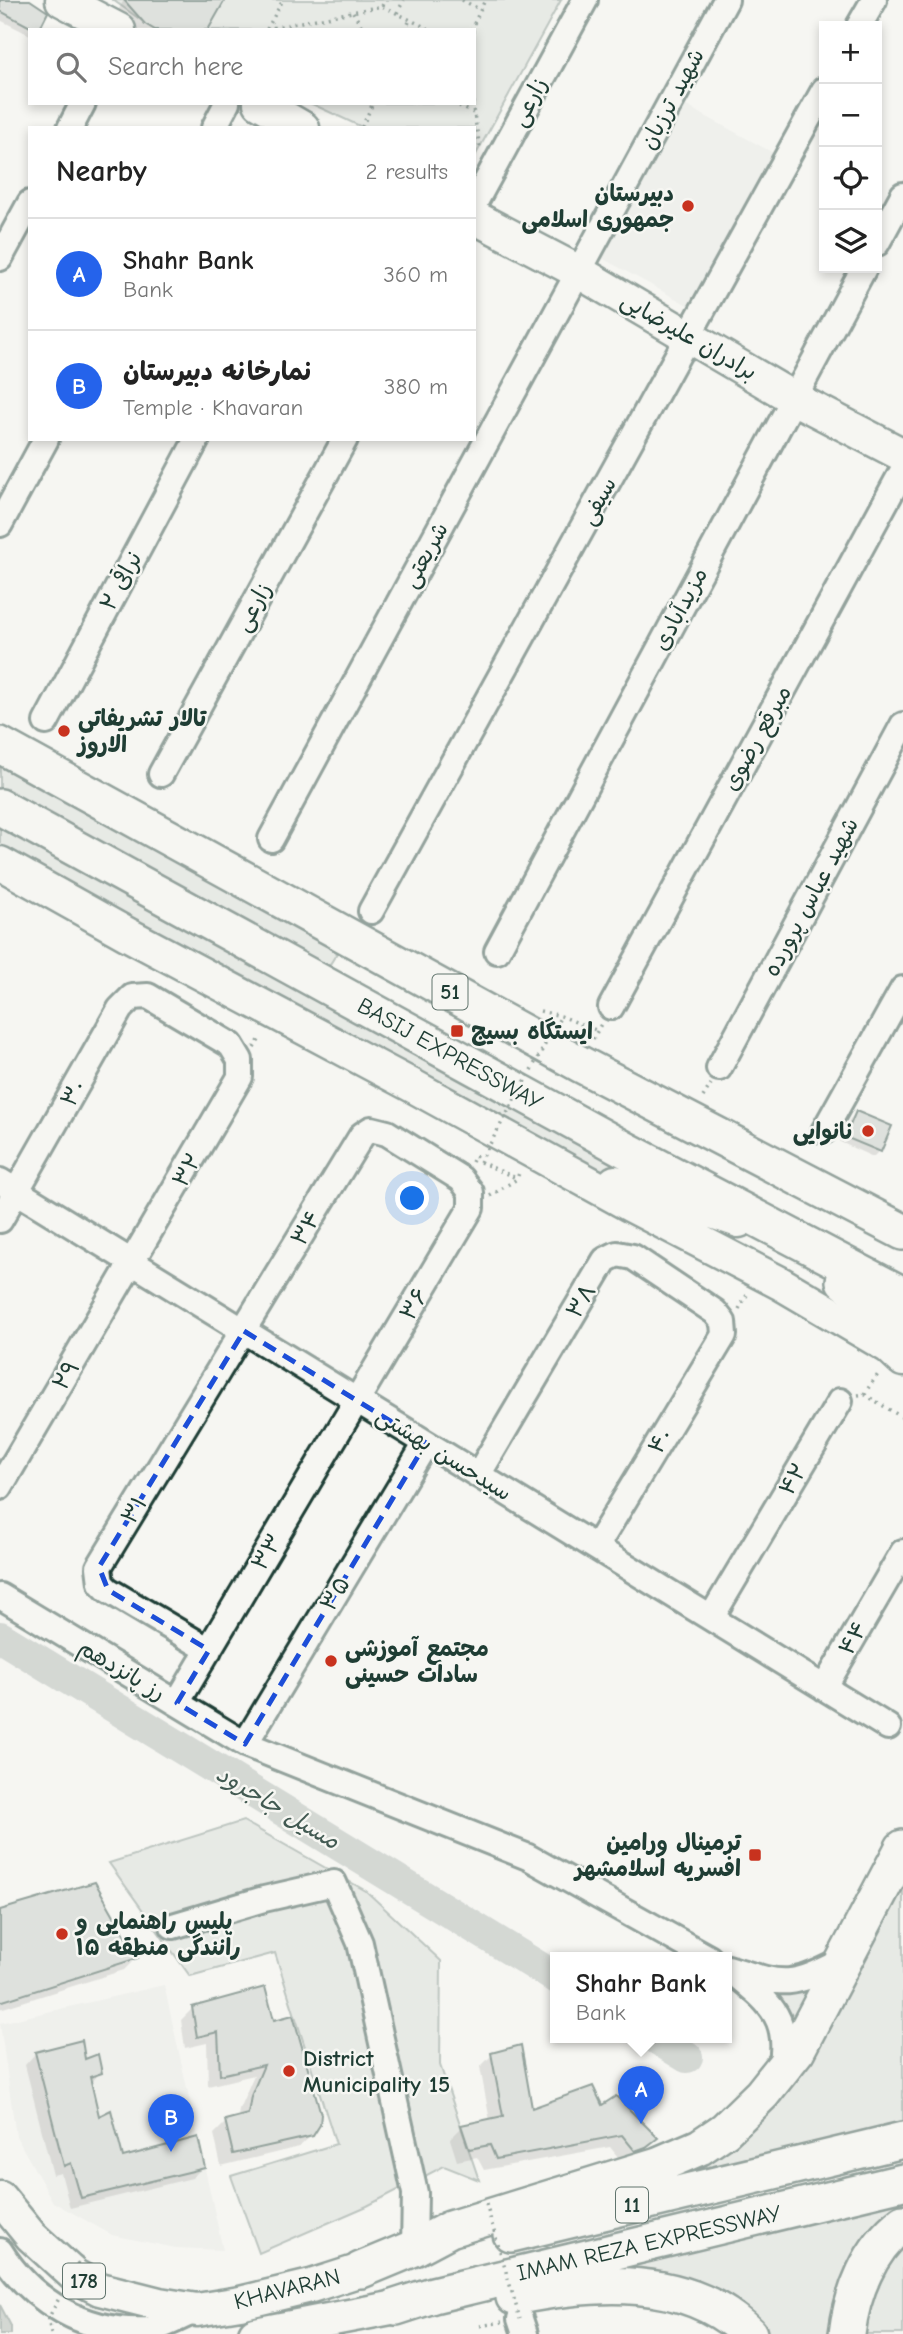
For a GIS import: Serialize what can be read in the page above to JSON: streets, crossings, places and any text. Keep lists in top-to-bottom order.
{
  "streets": {
    "highway": [
      "51",
      "BASIJ EXPRESSWAY",
      "11",
      "IMAM REZA EXPRESSWAY"
    ],
    "main road": ["برادران علیرضایی", "178", "KHAVARAN"],
    "street": [
      "شهید ترزبان",
      "زارعی",
      "سیفی",
      "شریعتی",
      "نراقی ۲",
      "مزیدآبادی",
      "مبرقع رضوی",
      "شهید عباس پرورده",
      "۳۰",
      "۳۲",
      "۳۴",
      "۳۸",
      "۳۶",
      "۲۹",
      "۴۰",
      "سیدحسن بهشتی",
      "۴۲",
      "۳۱",
      "۳۳",
      "۳۵",
      "۴۴",
      "رز پانزدهم"
    ]
  },
  "crossings": [
    ["شهید ترزبان", "برادران علیرضایی"],
    ["شهید ترزبان", "شریعتی"],
    ["برادران علیرضایی", "سیفی"],
    ["برادران علیرضایی", "شریعتی"],
    ["برادران علیرضایی", "مزیدآبادی"],
    ["۳۰", "۳۲"],
    ["۳۰", "سیدحسن بهشتی"],
    ["۳۲", "۲۹"],
    ["۳۲", "سیدحسن بهشتی"],
    ["۳۴", "۳۶"],
    ["۳۴", "سیدحسن بهشتی"],
    ["۳۴", "۳۱"],
    ["۳۸", "۴۰"],
    ["۳۸", "سیدحسن بهشتی"],
    ["۳۶", "سیدحسن بهشتی"],
    ["۳۶", "۳۳"],
    ["۲۹", "سیدحسن بهشتی"],
    ["۴۰", "سیدحسن بهشتی"],
    ["سیدحسن بهشتی", "۴۲"],
    ["سیدحسن بهشتی", "۳۱"],
    ["سیدحسن بهشتی", "۳۳"],
    ["سیدحسن بهشتی", "۳۵"],
    ["سیدحسن بهشتی", "۴۴"],
    ["۳۱", "۳۳"],
    ["۳۳", "رز پانزدهم"],
    ["۳۵", "رز پانزدهم"],
    ["IMAM REZA EXPRESSWAY", "KHAVARAN"]
  ],
  "water": ["مسیل جاجرود"],
  "places": {
    "other": [
      "دبیرستان جمهوری اسلامی",
      "تالار تشریفاتی الاروز",
      "نانوایی",
      "مجتمع آموزشی سادات حسینی",
      "پلیس راهنمایی و رانندگی منطقه ۱۵",
      "District Municipality 15"
    ],
    "transit": ["ایستگاه بسیج", "ترمینال ورامین افسریه اسلامشهر"]
  },
  "page": {
    "map_buttons": ["+", "−"],
    "search": "Search here",
    "heading": ["Nearby", "2 results"],
    "list": [
      {
        "mark": "A",
        "name": "Shahr Bank",
        "note": "Bank",
        "value": "360 m"
      },
      {
        "mark": "B",
        "name": "نمارخانه دبیرستان",
        "note": "Temple · Khavaran",
        "value": "380 m"
      }
    ],
    "popup": ["Shahr Bank", "Bank"],
    "pins": ["A", "B"]
  }
}
